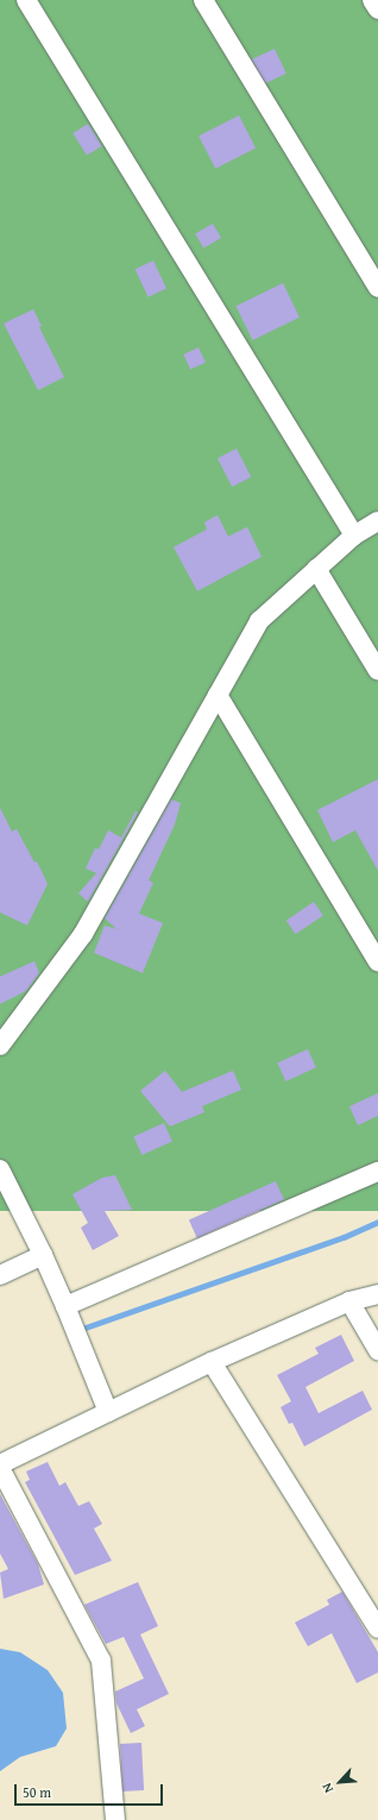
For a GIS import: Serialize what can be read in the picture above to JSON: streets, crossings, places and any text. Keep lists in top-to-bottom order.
{
  "scale_bar": "50 m",
  "north": "bottom left"
}
